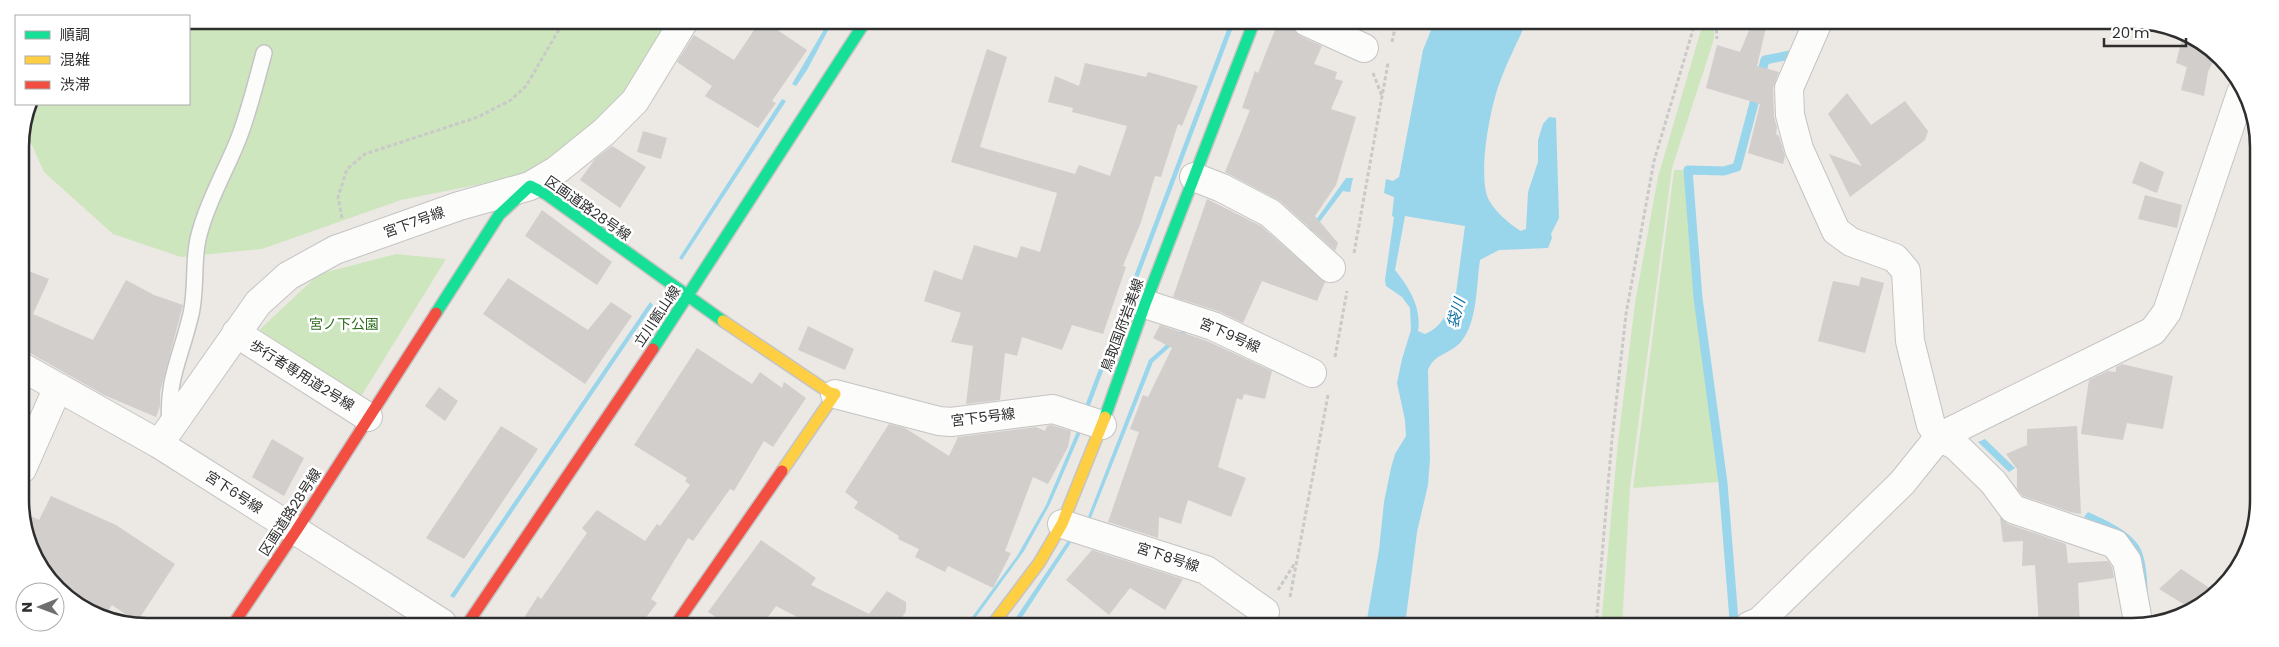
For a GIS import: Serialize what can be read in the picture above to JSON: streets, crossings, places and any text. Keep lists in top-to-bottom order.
{
  "streets": {
    "street": [
      "区画道路28号線",
      "宮下7号線",
      "立川甑山線",
      "鳥取国府岩美線",
      "宮下9号線",
      "歩行者専用道2号線",
      "宮下5号線",
      "宮下6号線",
      "宮下8号線"
    ]
  },
  "crossings": [
    ["区画道路28号線", "宮下7号線"],
    ["区画道路28号線", "立川甑山線"],
    ["区画道路28号線", "歩行者専用道2号線"],
    ["区画道路28号線", "宮下5号線"],
    ["区画道路28号線", "宮下6号線"],
    ["宮下7号線", "歩行者専用道2号線"],
    ["宮下7号線", "宮下6号線"],
    ["鳥取国府岩美線", "宮下9号線"],
    ["鳥取国府岩美線", "宮下5号線"],
    ["鳥取国府岩美線", "宮下8号線"]
  ],
  "water": ["袋川"],
  "parks": ["宮ノ下公園"],
  "legend": ["順調", "混雑", "渋滞"],
  "scale_bar": "20 m",
  "north": "left"
}
